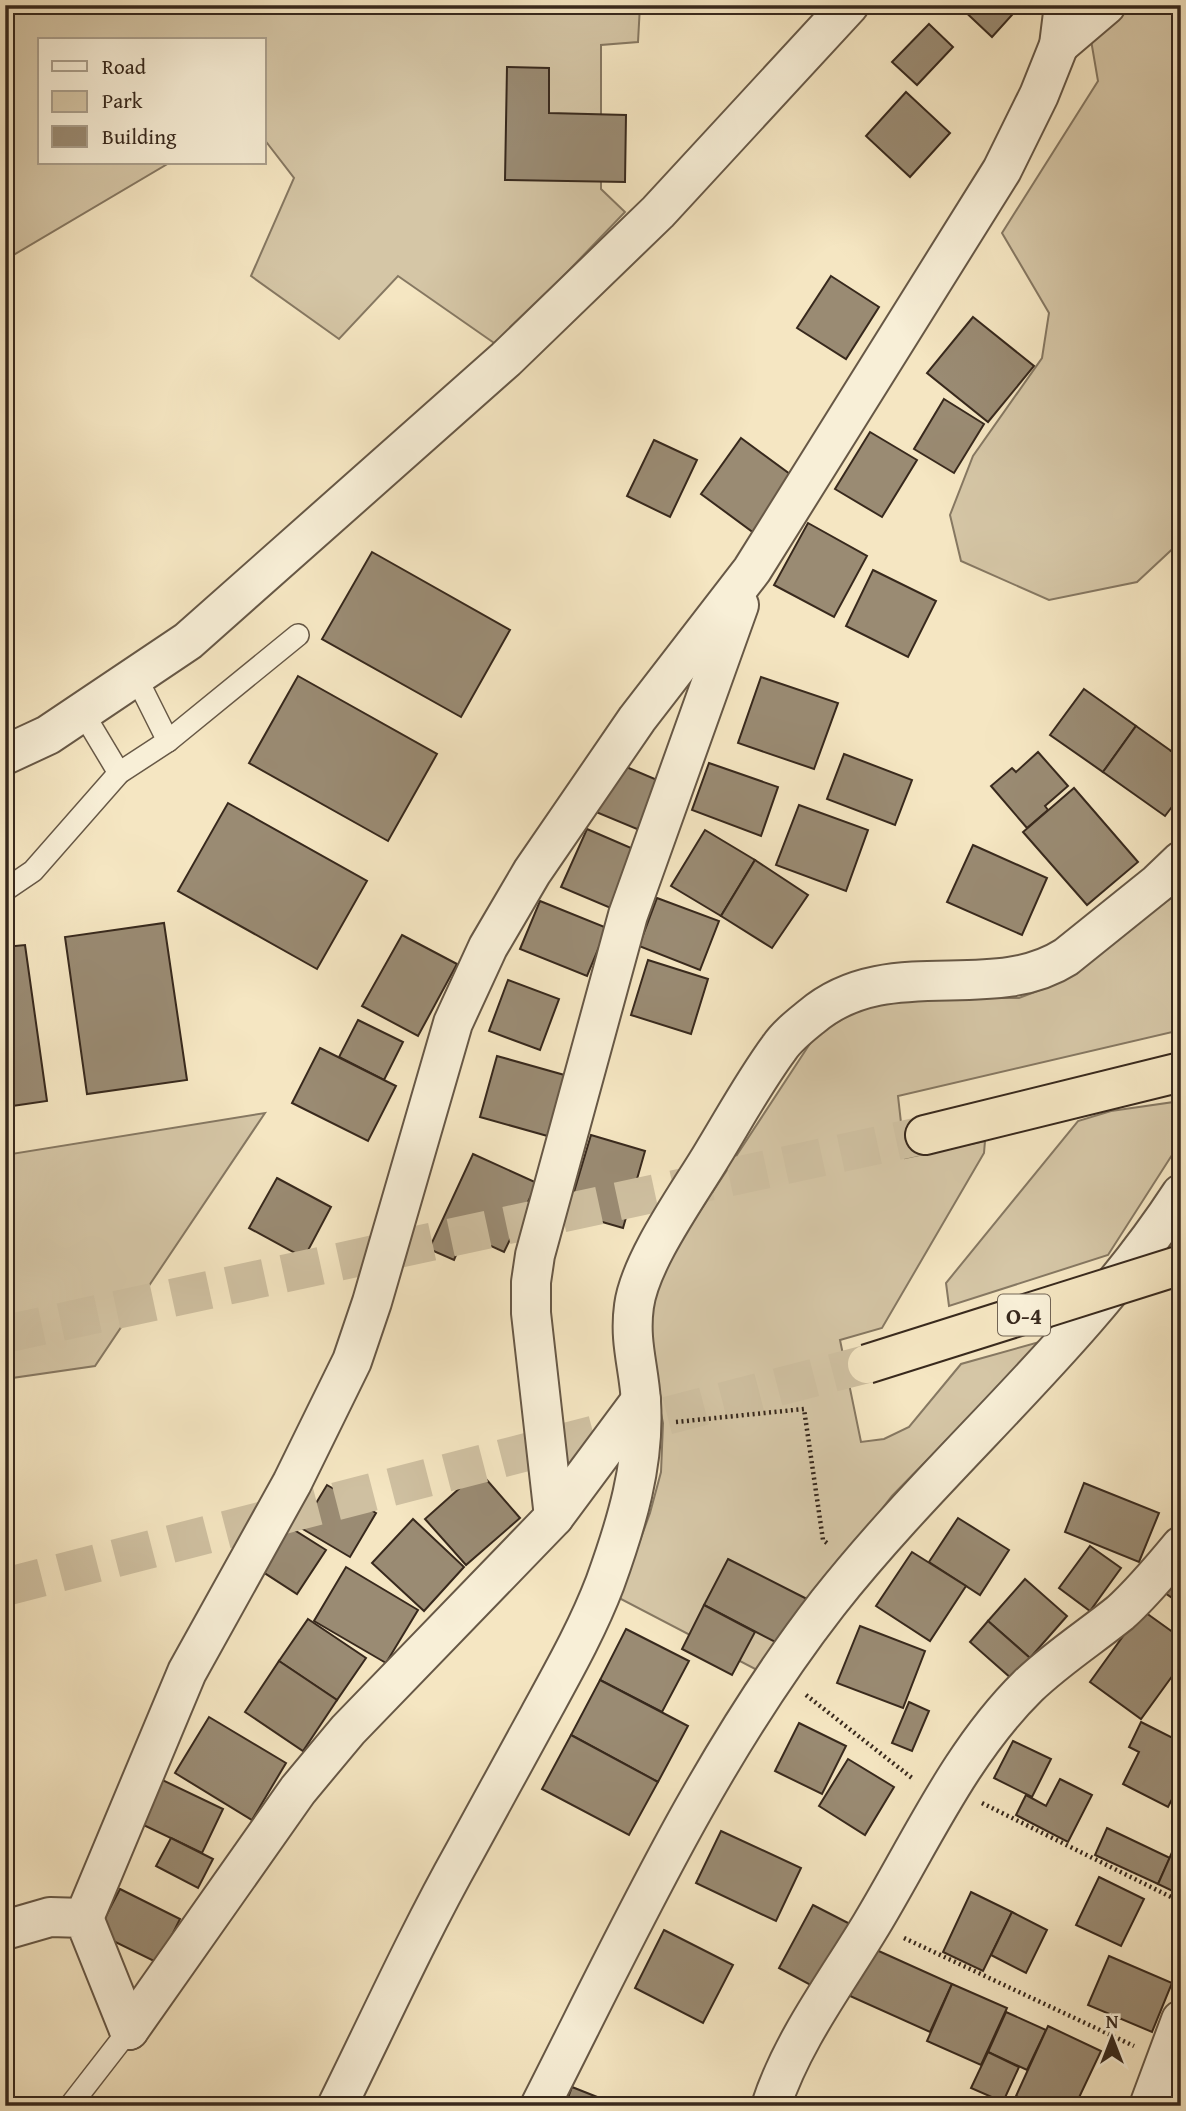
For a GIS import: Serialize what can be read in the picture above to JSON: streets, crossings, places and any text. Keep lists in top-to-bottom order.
{
  "streets": {
    "highway": ["O-4"]
  },
  "legend": ["Road", "Park", "Building"],
  "north": "top"
}
